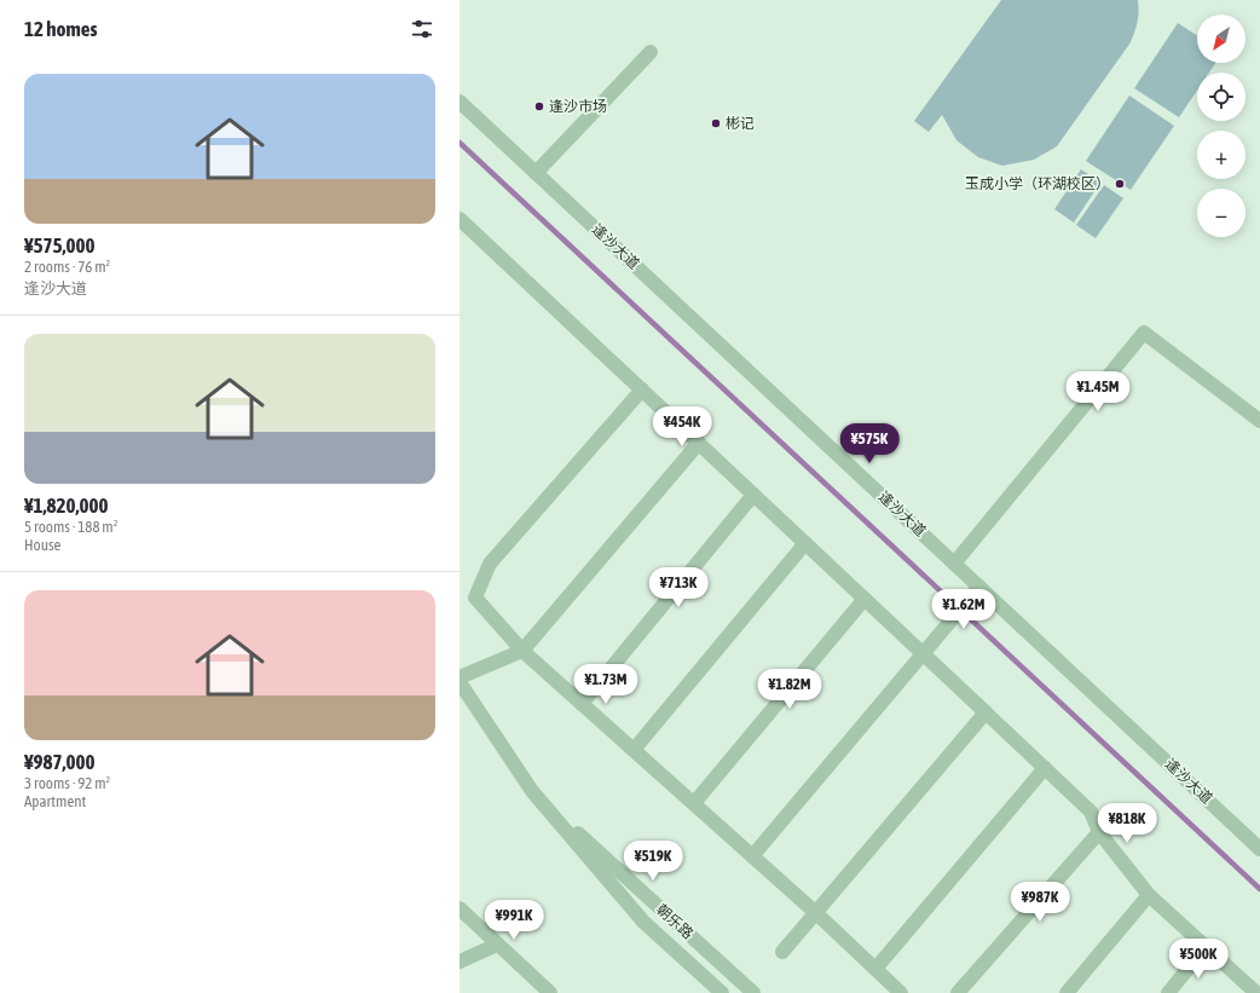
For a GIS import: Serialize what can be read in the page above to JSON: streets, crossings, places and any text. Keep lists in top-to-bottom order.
{
  "streets": {
    "street": ["逢沙大道", "朝乐路"]
  },
  "places": ["逢沙市场", "彬记", "玉成小学（环湖校区）"],
  "north": "bottom left",
  "page": {
    "heading": "12 homes",
    "map_buttons": ["+", "−"],
    "list": [
      {
        "name": "¥575,000",
        "note": "2 rooms · 76 m² · 逢沙大道"
      },
      {
        "name": "¥1,820,000",
        "note": "5 rooms · 188 m² · House"
      },
      {
        "name": "¥987,000",
        "note": "3 rooms · 92 m² · Apartment"
      }
    ],
    "price": [
      "¥1.45M",
      "¥454K",
      "¥575K",
      "¥713K",
      "¥1.62M",
      "¥1.73M",
      "¥1.82M",
      "¥818K",
      "¥519K",
      "¥987K",
      "¥991K",
      "¥500K"
    ]
  }
}
